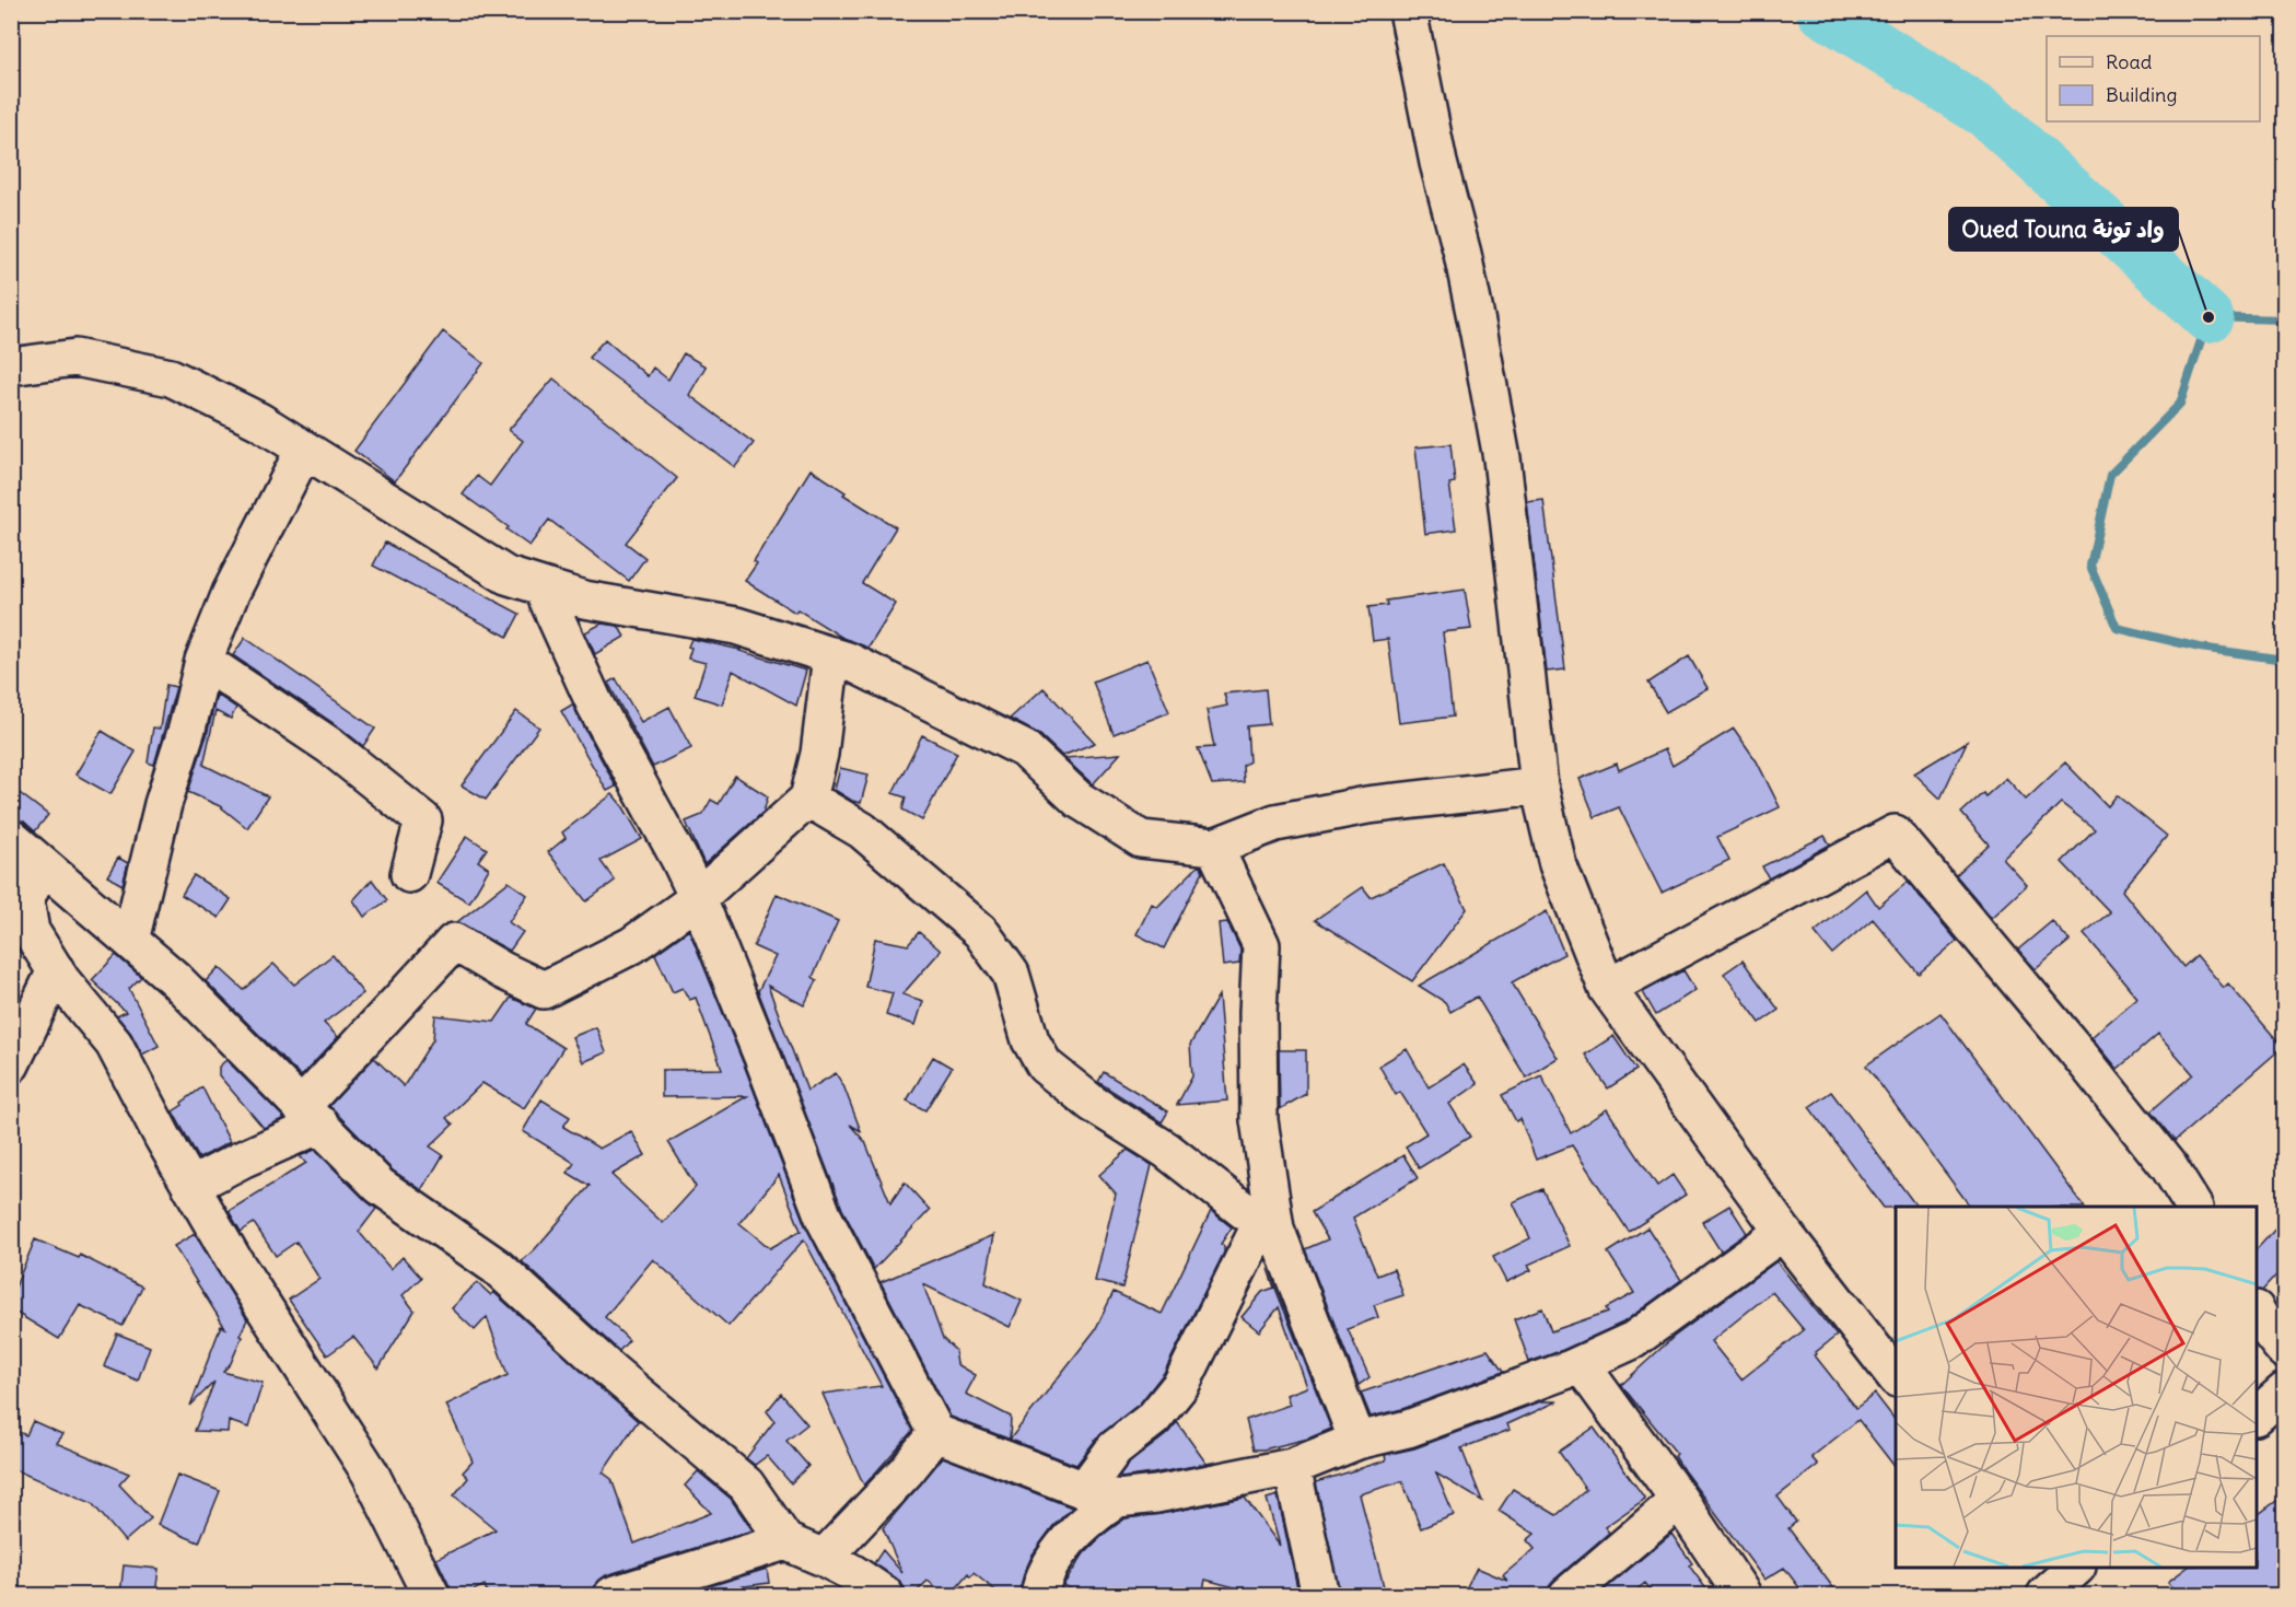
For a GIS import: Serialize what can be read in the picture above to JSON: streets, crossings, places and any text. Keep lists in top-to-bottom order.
{
  "places": ["Oued Touna واد تونة"],
  "legend": ["Road", "Building"]
}
